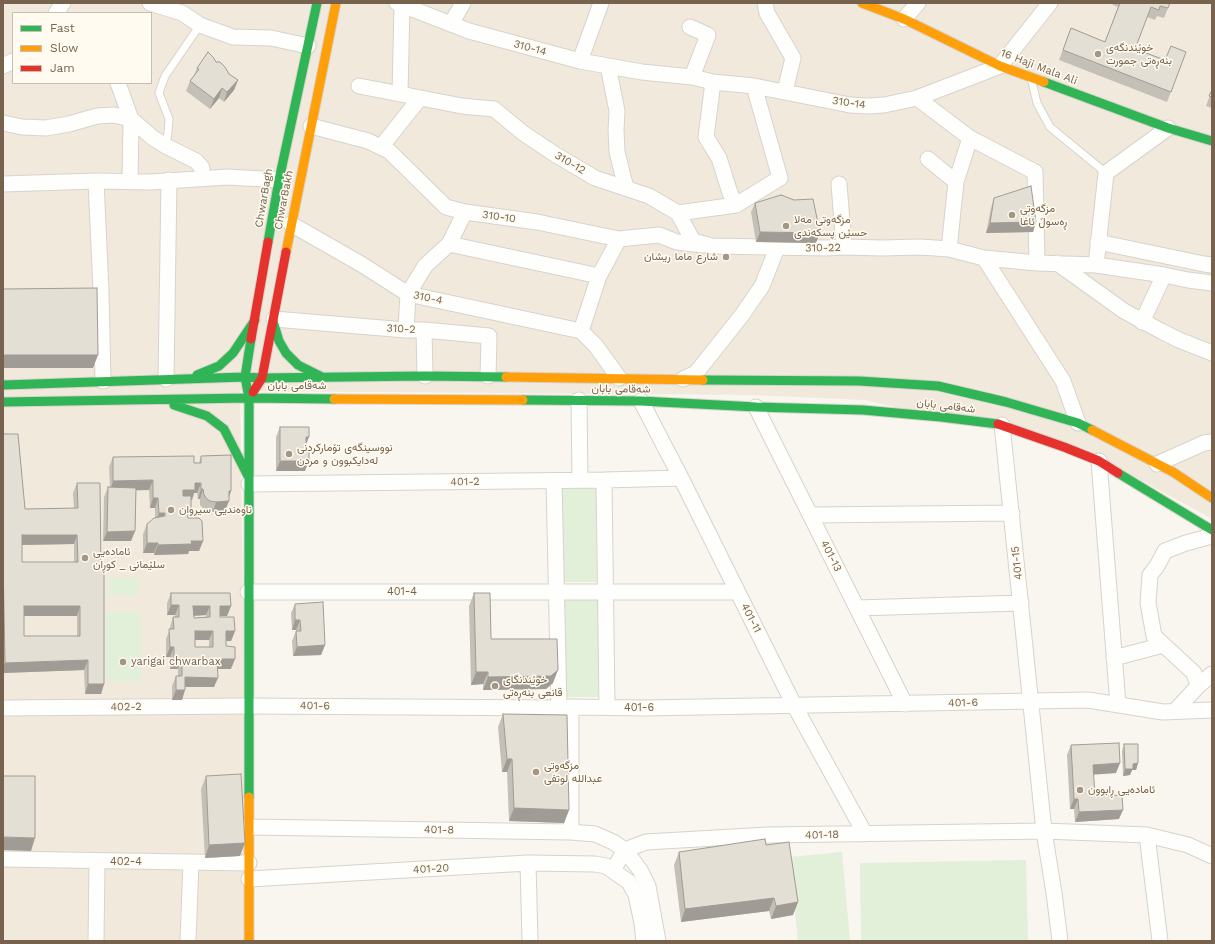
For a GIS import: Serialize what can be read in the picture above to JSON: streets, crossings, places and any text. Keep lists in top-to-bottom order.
{
  "streets": {
    "main road": [
      "16 Haji Mala Ali",
      "ChwarBagh",
      "ChwarBakh",
      "شەقامی بابان"
    ],
    "street": [
      "310-14",
      "310-12",
      "310-10",
      "310-22",
      "310-4",
      "310-2",
      "401-2",
      "401-13",
      "401-15",
      "401-4",
      "401-11",
      "401-6",
      "402-2",
      "401-8",
      "401-18",
      "402-4",
      "401-20"
    ]
  },
  "crossings": [
    ["310-14", "16 Haji Mala Ali"],
    ["310-12", "310-22"],
    ["ChwarBagh", "ChwarBakh"],
    ["ChwarBagh", "شەقامی بابان"],
    ["ChwarBagh", "401-2"],
    ["ChwarBagh", "401-4"],
    ["ChwarBagh", "401-6"],
    ["ChwarBagh", "402-2"],
    ["ChwarBagh", "401-8"],
    ["ChwarBagh", "402-4"],
    ["ChwarBagh", "401-20"],
    ["ChwarBakh", "310-10"],
    ["ChwarBakh", "310-4"],
    ["ChwarBakh", "310-2"],
    ["ChwarBakh", "شەقامی بابان"],
    ["310-10", "310-22"],
    ["310-2", "شەقامی بابان"],
    ["شەقامی بابان", "401-13"],
    ["شەقامی بابان", "401-15"],
    ["شەقامی بابان", "401-11"],
    ["401-2", "401-11"],
    ["401-13", "401-6"],
    ["401-15", "401-6"],
    ["401-15", "401-18"],
    ["401-4", "401-11"],
    ["401-11", "401-6"],
    ["401-11", "401-18"],
    ["401-6", "402-2"],
    ["401-8", "401-18"]
  ],
  "places": [
    "خوێندنگەی بنەڕەتی جمورت",
    "مزگەوتی ڕەسوڵ ئاغا",
    "مزگەوتی مەلا حسێن پسکەندی",
    "شارع ماما ريشان",
    "نووسینگەی تۆمارکردنی لەدایکبوون و مردن",
    "ناوەندیی سیروان",
    "ئامادەیی سلێمانی _ کوڕان",
    "yarigai chwarbax",
    "خوێندنگای قانعی بنەڕەتی",
    "مزگەوتی عبداللە لوتفی",
    "ئامادەیی ڕابوون"
  ],
  "legend": ["Fast", "Slow", "Jam"]
}
